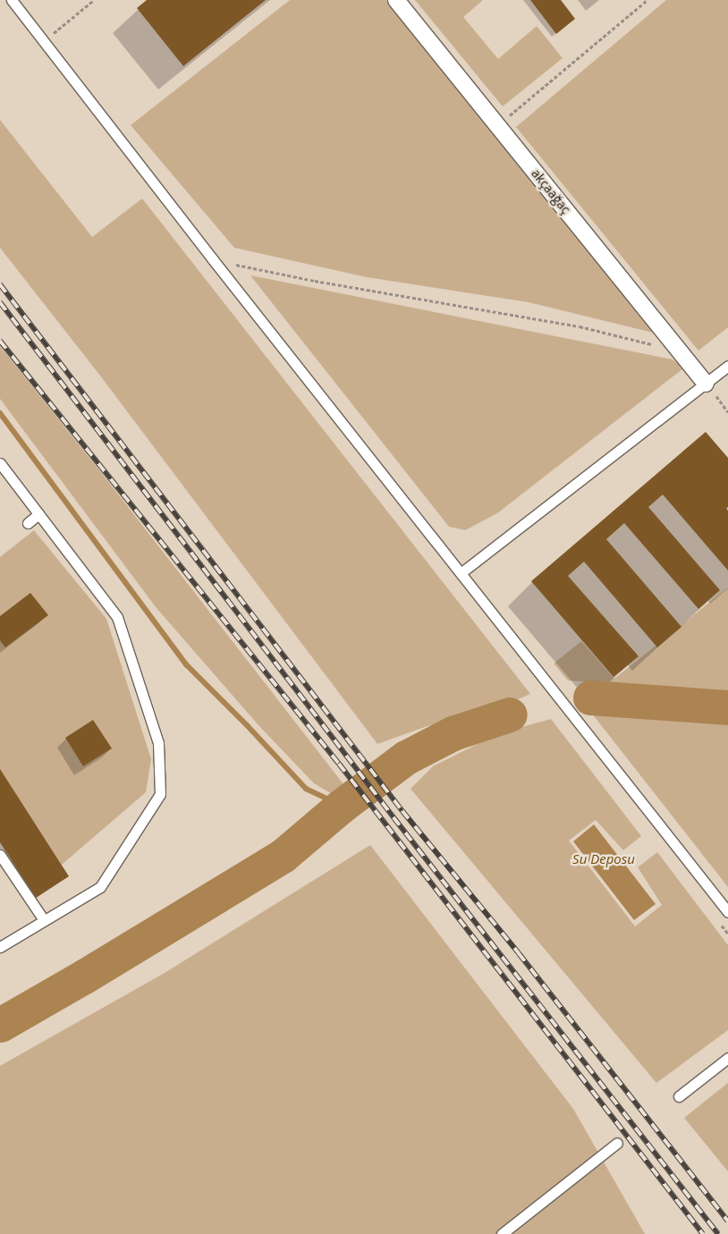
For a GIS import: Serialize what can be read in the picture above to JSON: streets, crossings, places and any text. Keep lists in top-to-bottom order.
{
  "streets": {
    "street": ["akçaağaç"]
  },
  "water": ["Su Deposu"]
}
